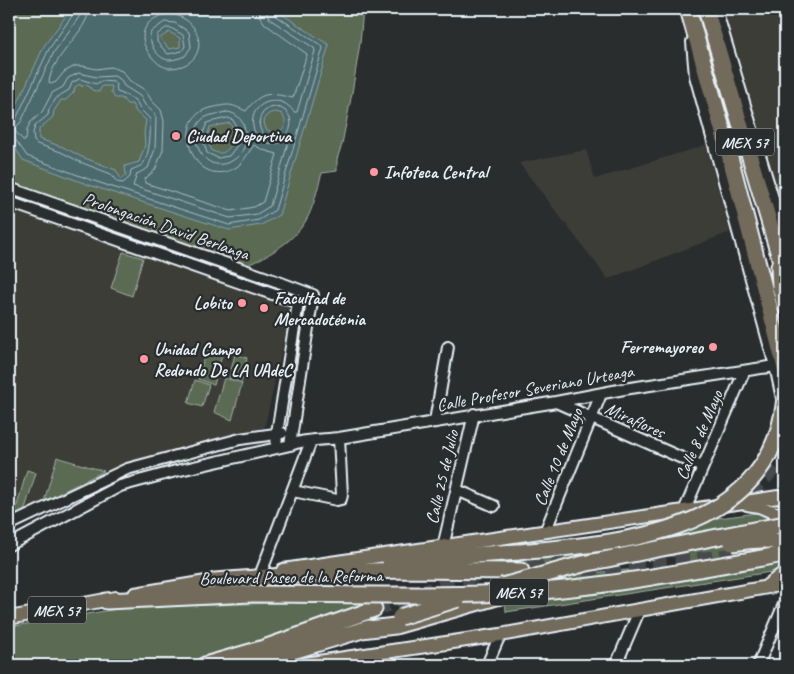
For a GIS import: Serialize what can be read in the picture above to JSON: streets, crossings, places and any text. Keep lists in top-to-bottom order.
{
  "streets": {
    "highway": ["MEX 57", "Boulevard Paseo de la Reforma"],
    "street": [
      "Prolongación David Berlanga",
      "Calle Profesor Severiano Urteaga",
      "Miraflores",
      "Calle 8 de Mayo",
      "Calle 10 de Mayo",
      "Calle 25 de Julio"
    ]
  },
  "crossings": [
    ["MEX 57", "Calle Profesor Severiano Urteaga"],
    ["Calle Profesor Severiano Urteaga", "Miraflores"],
    ["Calle Profesor Severiano Urteaga", "Calle 8 de Mayo"],
    ["Calle Profesor Severiano Urteaga", "Calle 10 de Mayo"],
    ["Calle Profesor Severiano Urteaga", "Calle 25 de Julio"],
    ["Miraflores", "Calle 8 de Mayo"],
    ["Miraflores", "Calle 10 de Mayo"],
    ["Calle 8 de Mayo", "Boulevard Paseo de la Reforma"],
    ["Calle 10 de Mayo", "Boulevard Paseo de la Reforma"],
    ["Calle 25 de Julio", "Boulevard Paseo de la Reforma"]
  ],
  "places": [
    "Ciudad Deportiva",
    "Infoteca Central",
    "Lobito",
    "Facultad de Mercadotécnia",
    "Ferremayoreo",
    "Unidad Campo Redondo De LA UAdeC"
  ]
}
